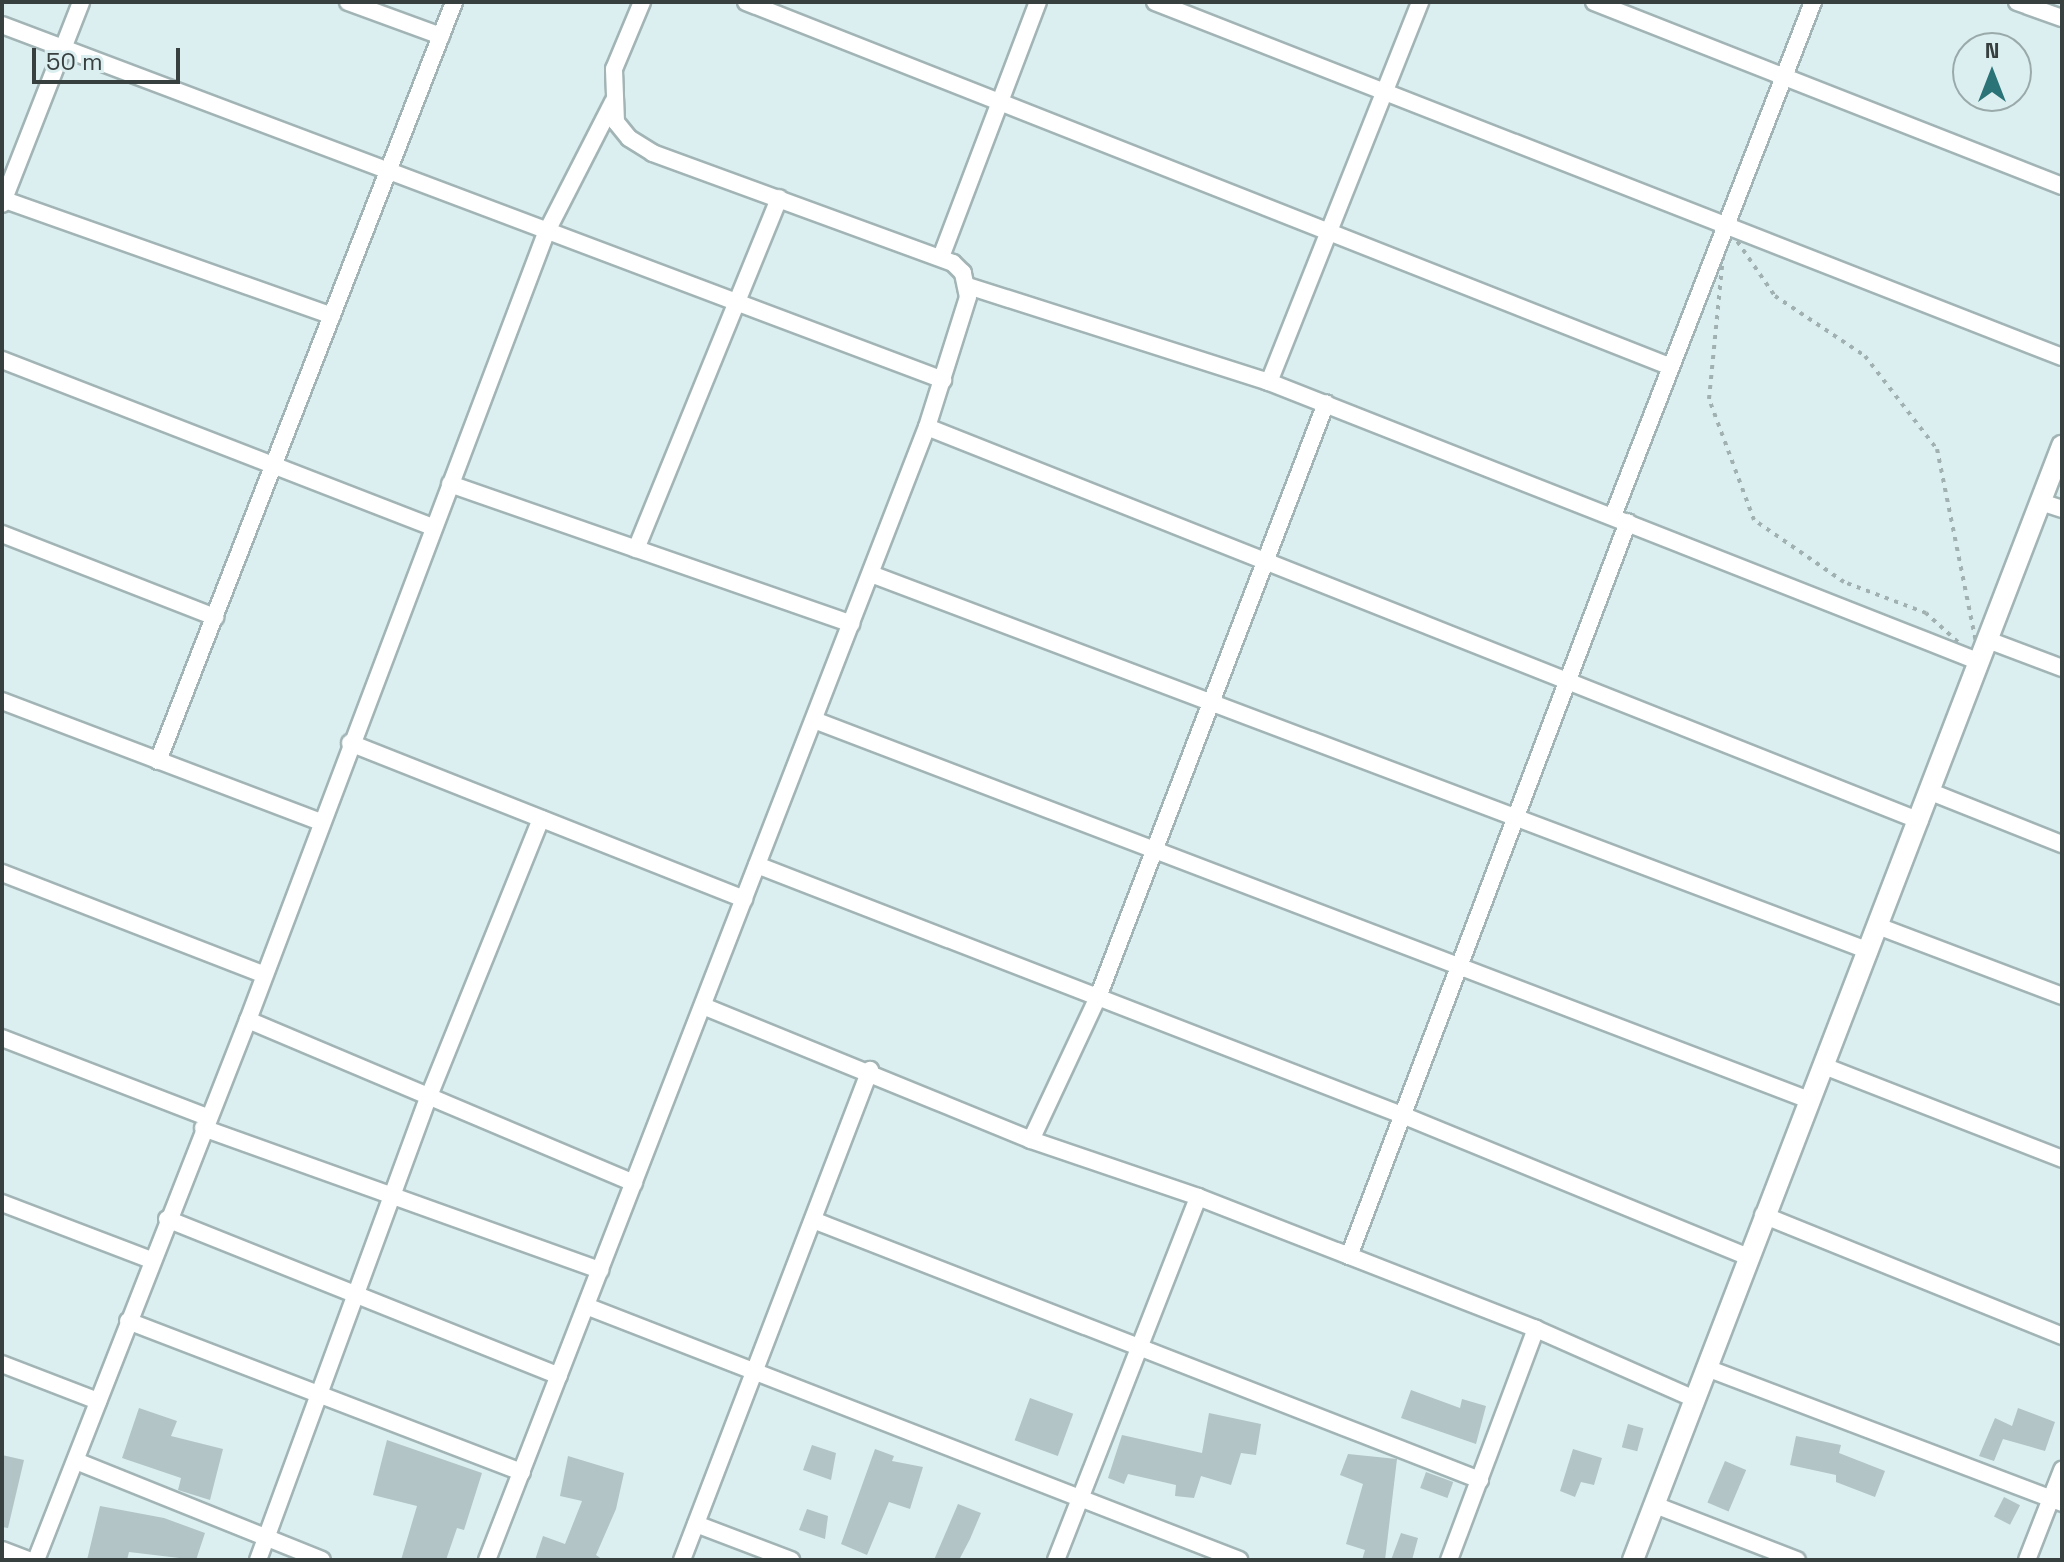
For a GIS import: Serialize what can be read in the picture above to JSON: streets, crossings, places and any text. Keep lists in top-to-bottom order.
{
  "scale_bar": "50 m",
  "north": "top"
}
